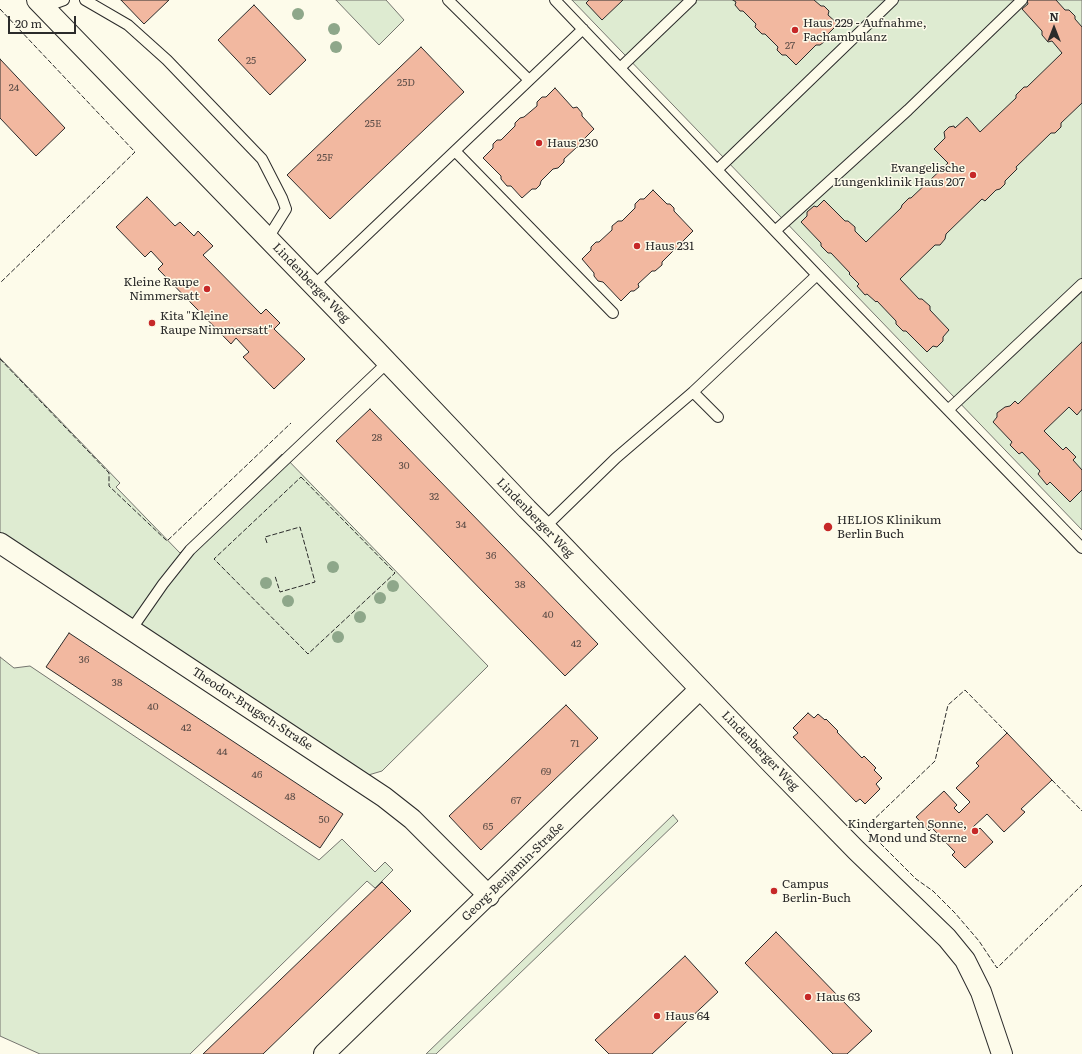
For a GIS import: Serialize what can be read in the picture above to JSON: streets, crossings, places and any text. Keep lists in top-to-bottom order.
{
  "streets": {
    "street": ["Lindenberger Weg", "Theodor-Brugsch-Straße", "Georg-Benjamin-Straße"]
  },
  "crossings": [
    ["Lindenberger Weg", "Georg-Benjamin-Straße"],
    ["Theodor-Brugsch-Straße", "Georg-Benjamin-Straße"]
  ],
  "places": [
    "Haus 229 - Aufnahme, Fachambulanz",
    "Haus 230",
    "Evangelische Lungenklinik Haus 207",
    "Haus 231",
    "Kleine Raupe Nimmersatt",
    "Kita \"Kleine Raupe Nimmersatt\"",
    "HELIOS Klinikum Berlin Buch",
    "Kindergarten Sonne, Mond und Sterne",
    "Campus Berlin-Buch",
    "Haus 63",
    "Haus 64"
  ],
  "house_numbers": [
    "27",
    "25",
    "25D",
    "24",
    "25E",
    "25F",
    "28",
    "30",
    "32",
    "34",
    "36",
    "38",
    "40",
    "42",
    "36",
    "38",
    "40",
    "42",
    "71",
    "44",
    "69",
    "46",
    "48",
    "67",
    "50",
    "65"
  ],
  "scale_bar": "20 m",
  "north": "top"
}
